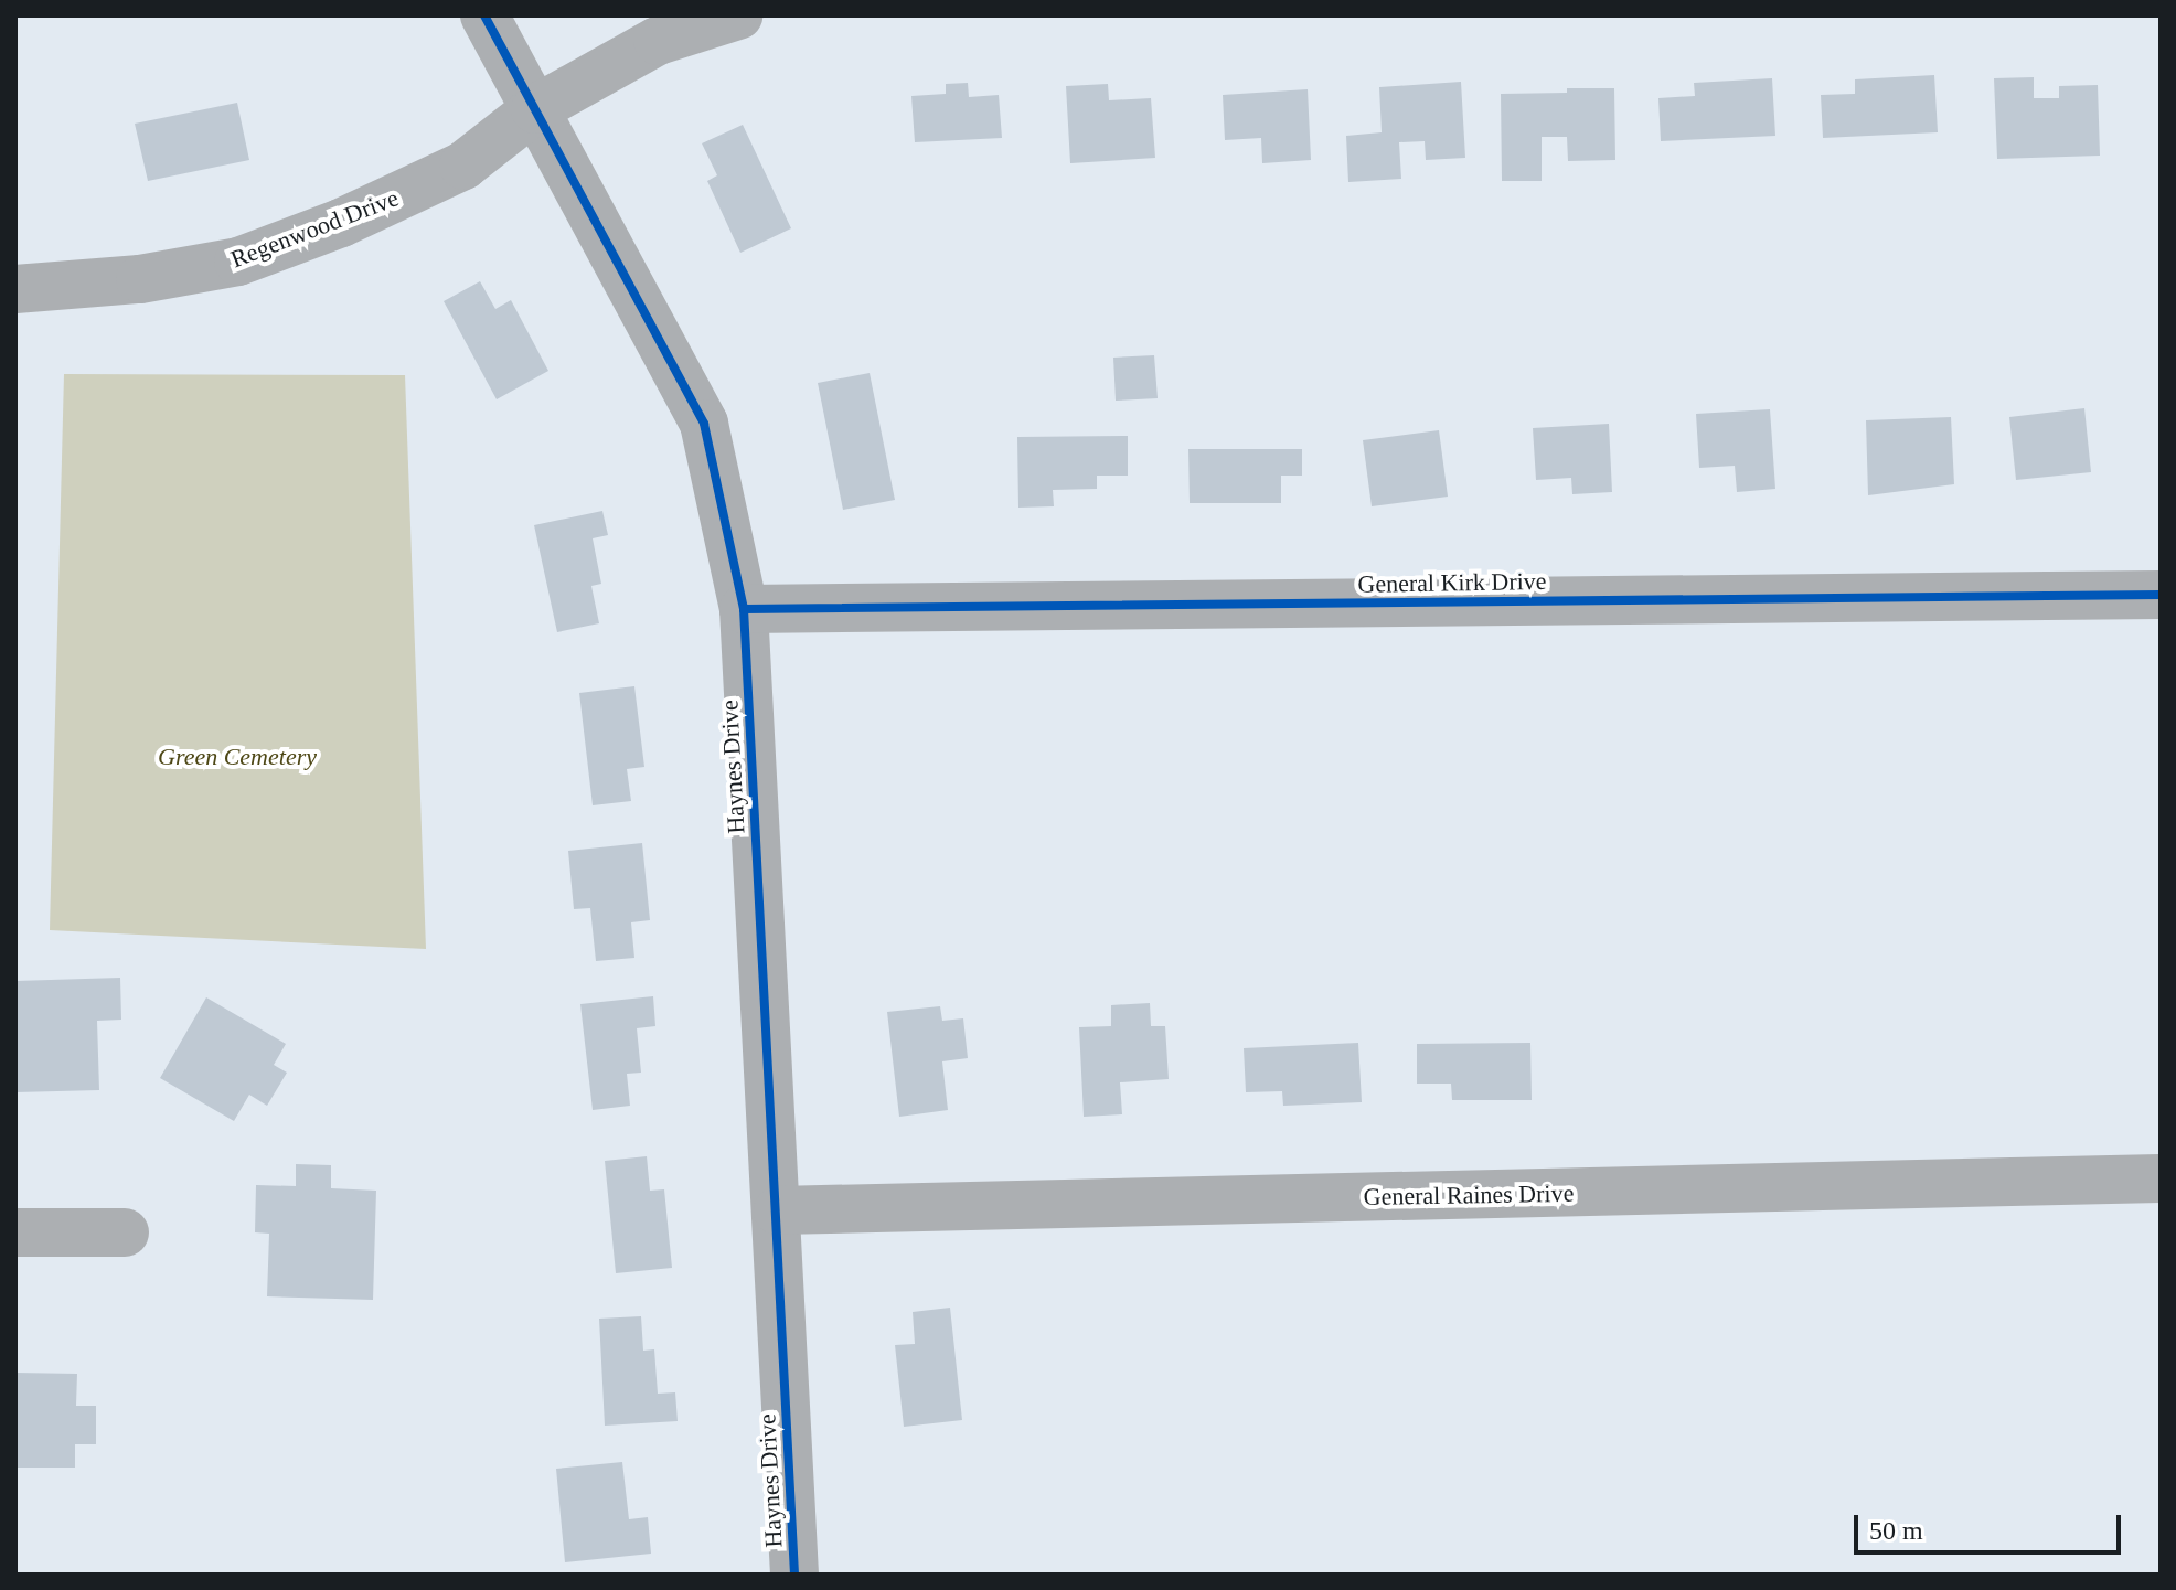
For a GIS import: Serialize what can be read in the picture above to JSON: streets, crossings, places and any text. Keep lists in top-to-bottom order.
{
  "streets": {
    "street": [
      "Regenwood Drive",
      "General Kirk Drive",
      "Haynes Drive",
      "General Raines Drive"
    ]
  },
  "crossings": [
    ["Regenwood Drive", "Haynes Drive"],
    ["General Kirk Drive", "Haynes Drive"],
    ["Haynes Drive", "General Raines Drive"]
  ],
  "parks": ["Green Cemetery"],
  "scale_bar": "50 m"
}
